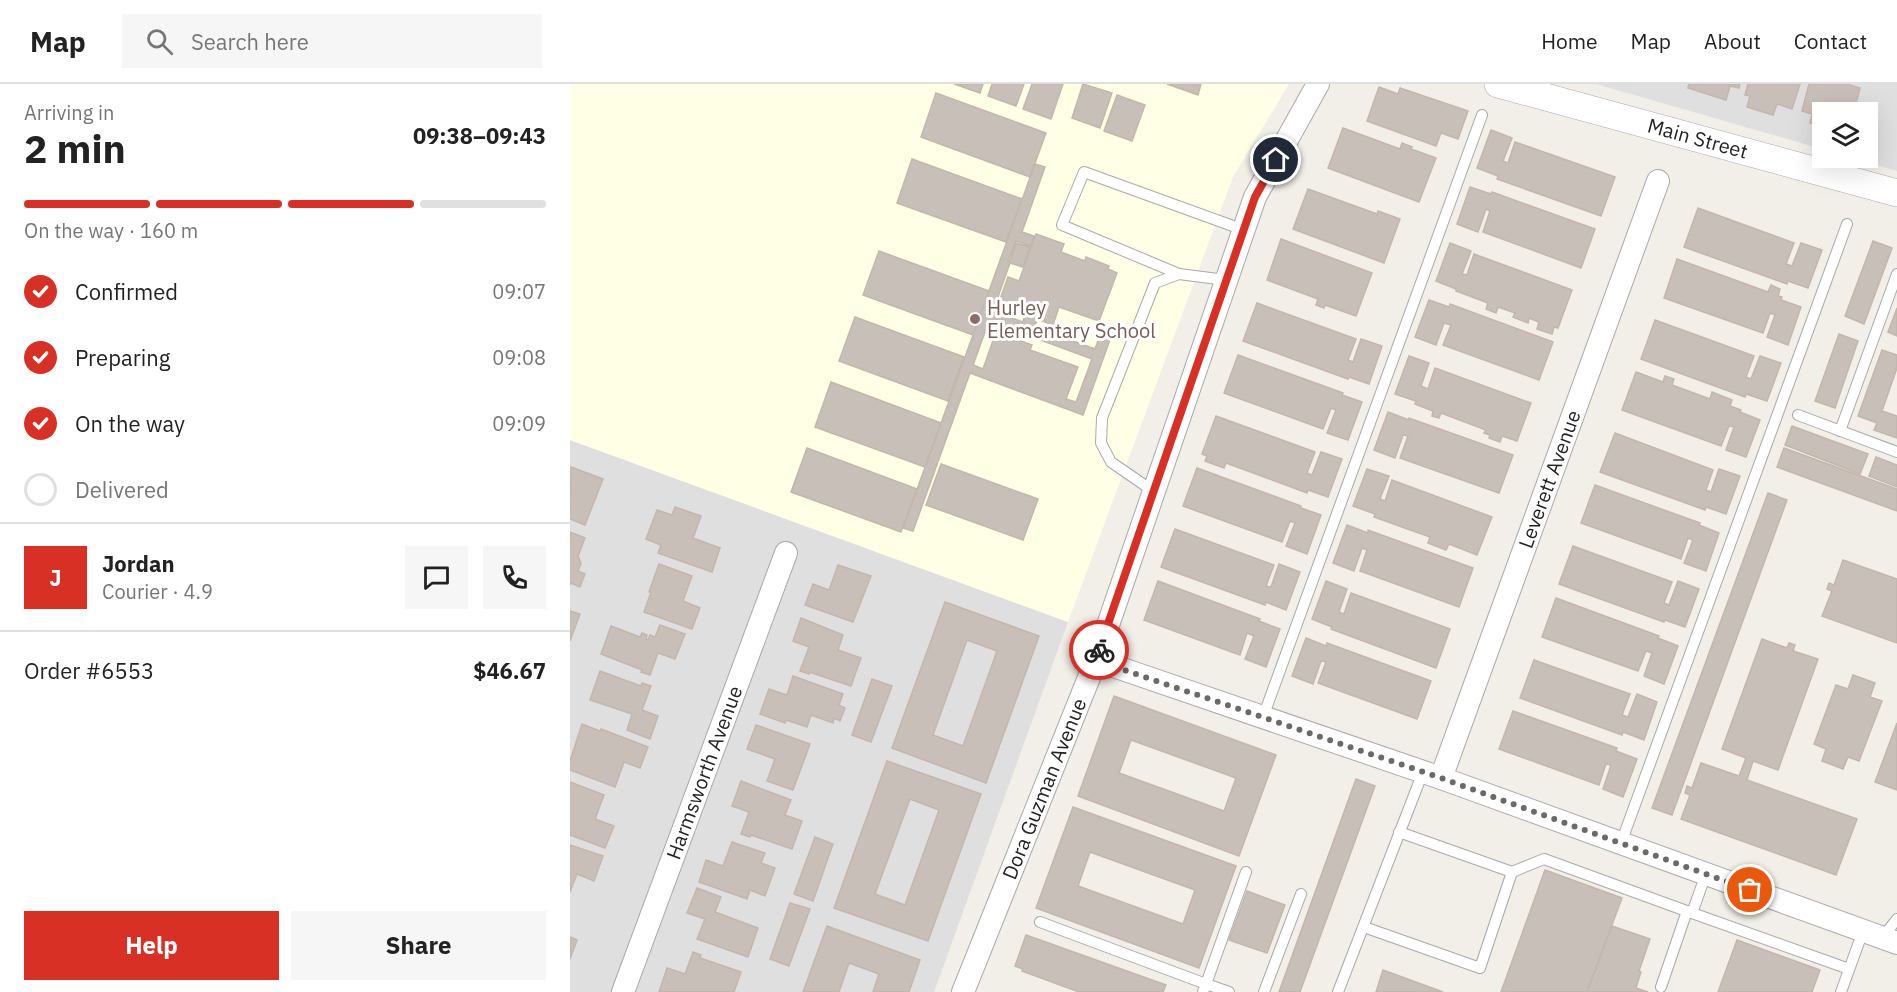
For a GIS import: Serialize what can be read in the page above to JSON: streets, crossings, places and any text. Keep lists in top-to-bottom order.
{
  "streets": {
    "street": [
      "Main Street",
      "Leverett Avenue",
      "Harmsworth Avenue",
      "Dora Guzman Avenue"
    ]
  },
  "places": ["Hurley Elementary School"],
  "page": {
    "header": "Map",
    "search": "Search here",
    "nav": [
      "Home",
      "Map",
      "About",
      "Contact"
    ],
    "heading": ["2 min", "Arriving in", "09:38–09:43"],
    "panel": [
      "Jordan",
      "Courier · 4.9",
      "Order #6553",
      "$46.67"
    ],
    "bar": "On the way · 160 m",
    "list": [
      ["Confirmed", "09:07"],
      ["Preparing", "09:08"],
      ["On the way", "09:09"],
      "Delivered"
    ],
    "round": "J",
    "buttons": ["Help", "Share"]
  }
}
